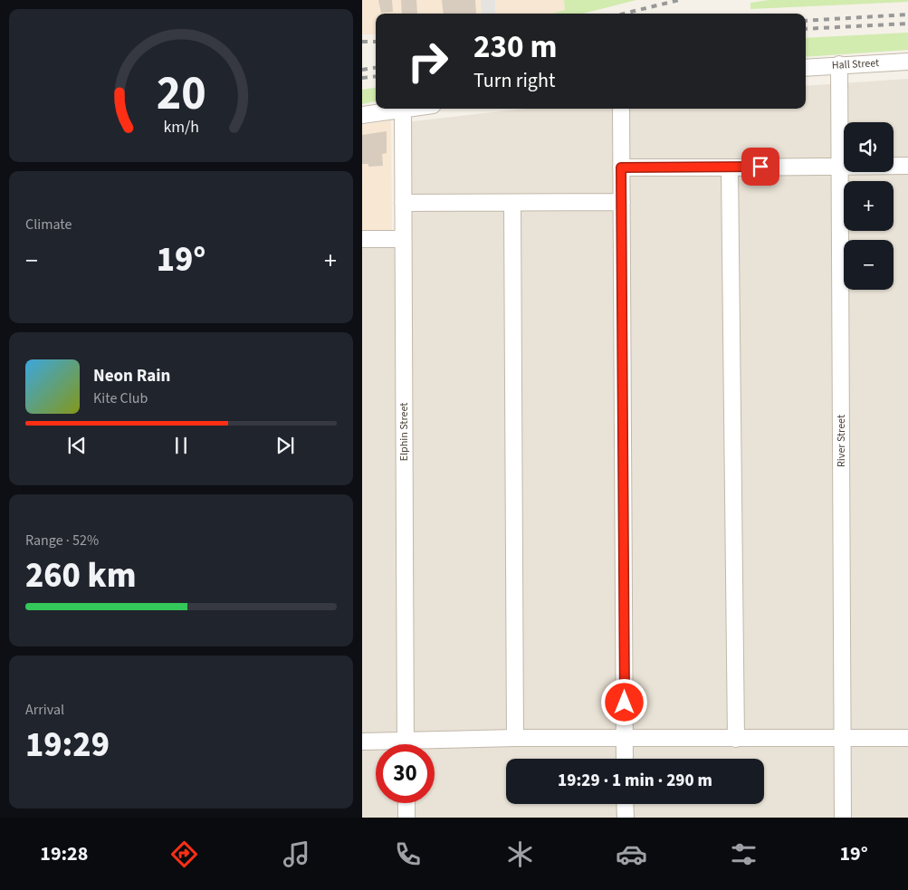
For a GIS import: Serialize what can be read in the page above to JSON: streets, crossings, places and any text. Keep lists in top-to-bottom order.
{
  "streets": {
    "street": ["Hall Street", "Elphin Street", "River Street"]
  },
  "crossings": [
    ["Hall Street", "River Street"]
  ],
  "page": {
    "turn": ["230 m", "Turn right"],
    "map_buttons": ["+", "−"],
    "tile": [
      "Climate",
      ["Range · 52%", "260 km"],
      ["Arrival", "19:29"]
    ],
    "heat": ["−", "19°", "+"],
    "song": ["Neon Rain", "Kite Club"],
    "limit": "30",
    "trip": "19:29 · 1 min · 290 m",
    "tabs": ["19:28", "19°"],
    "gauge": ["20", "km/h"]
  }
}
